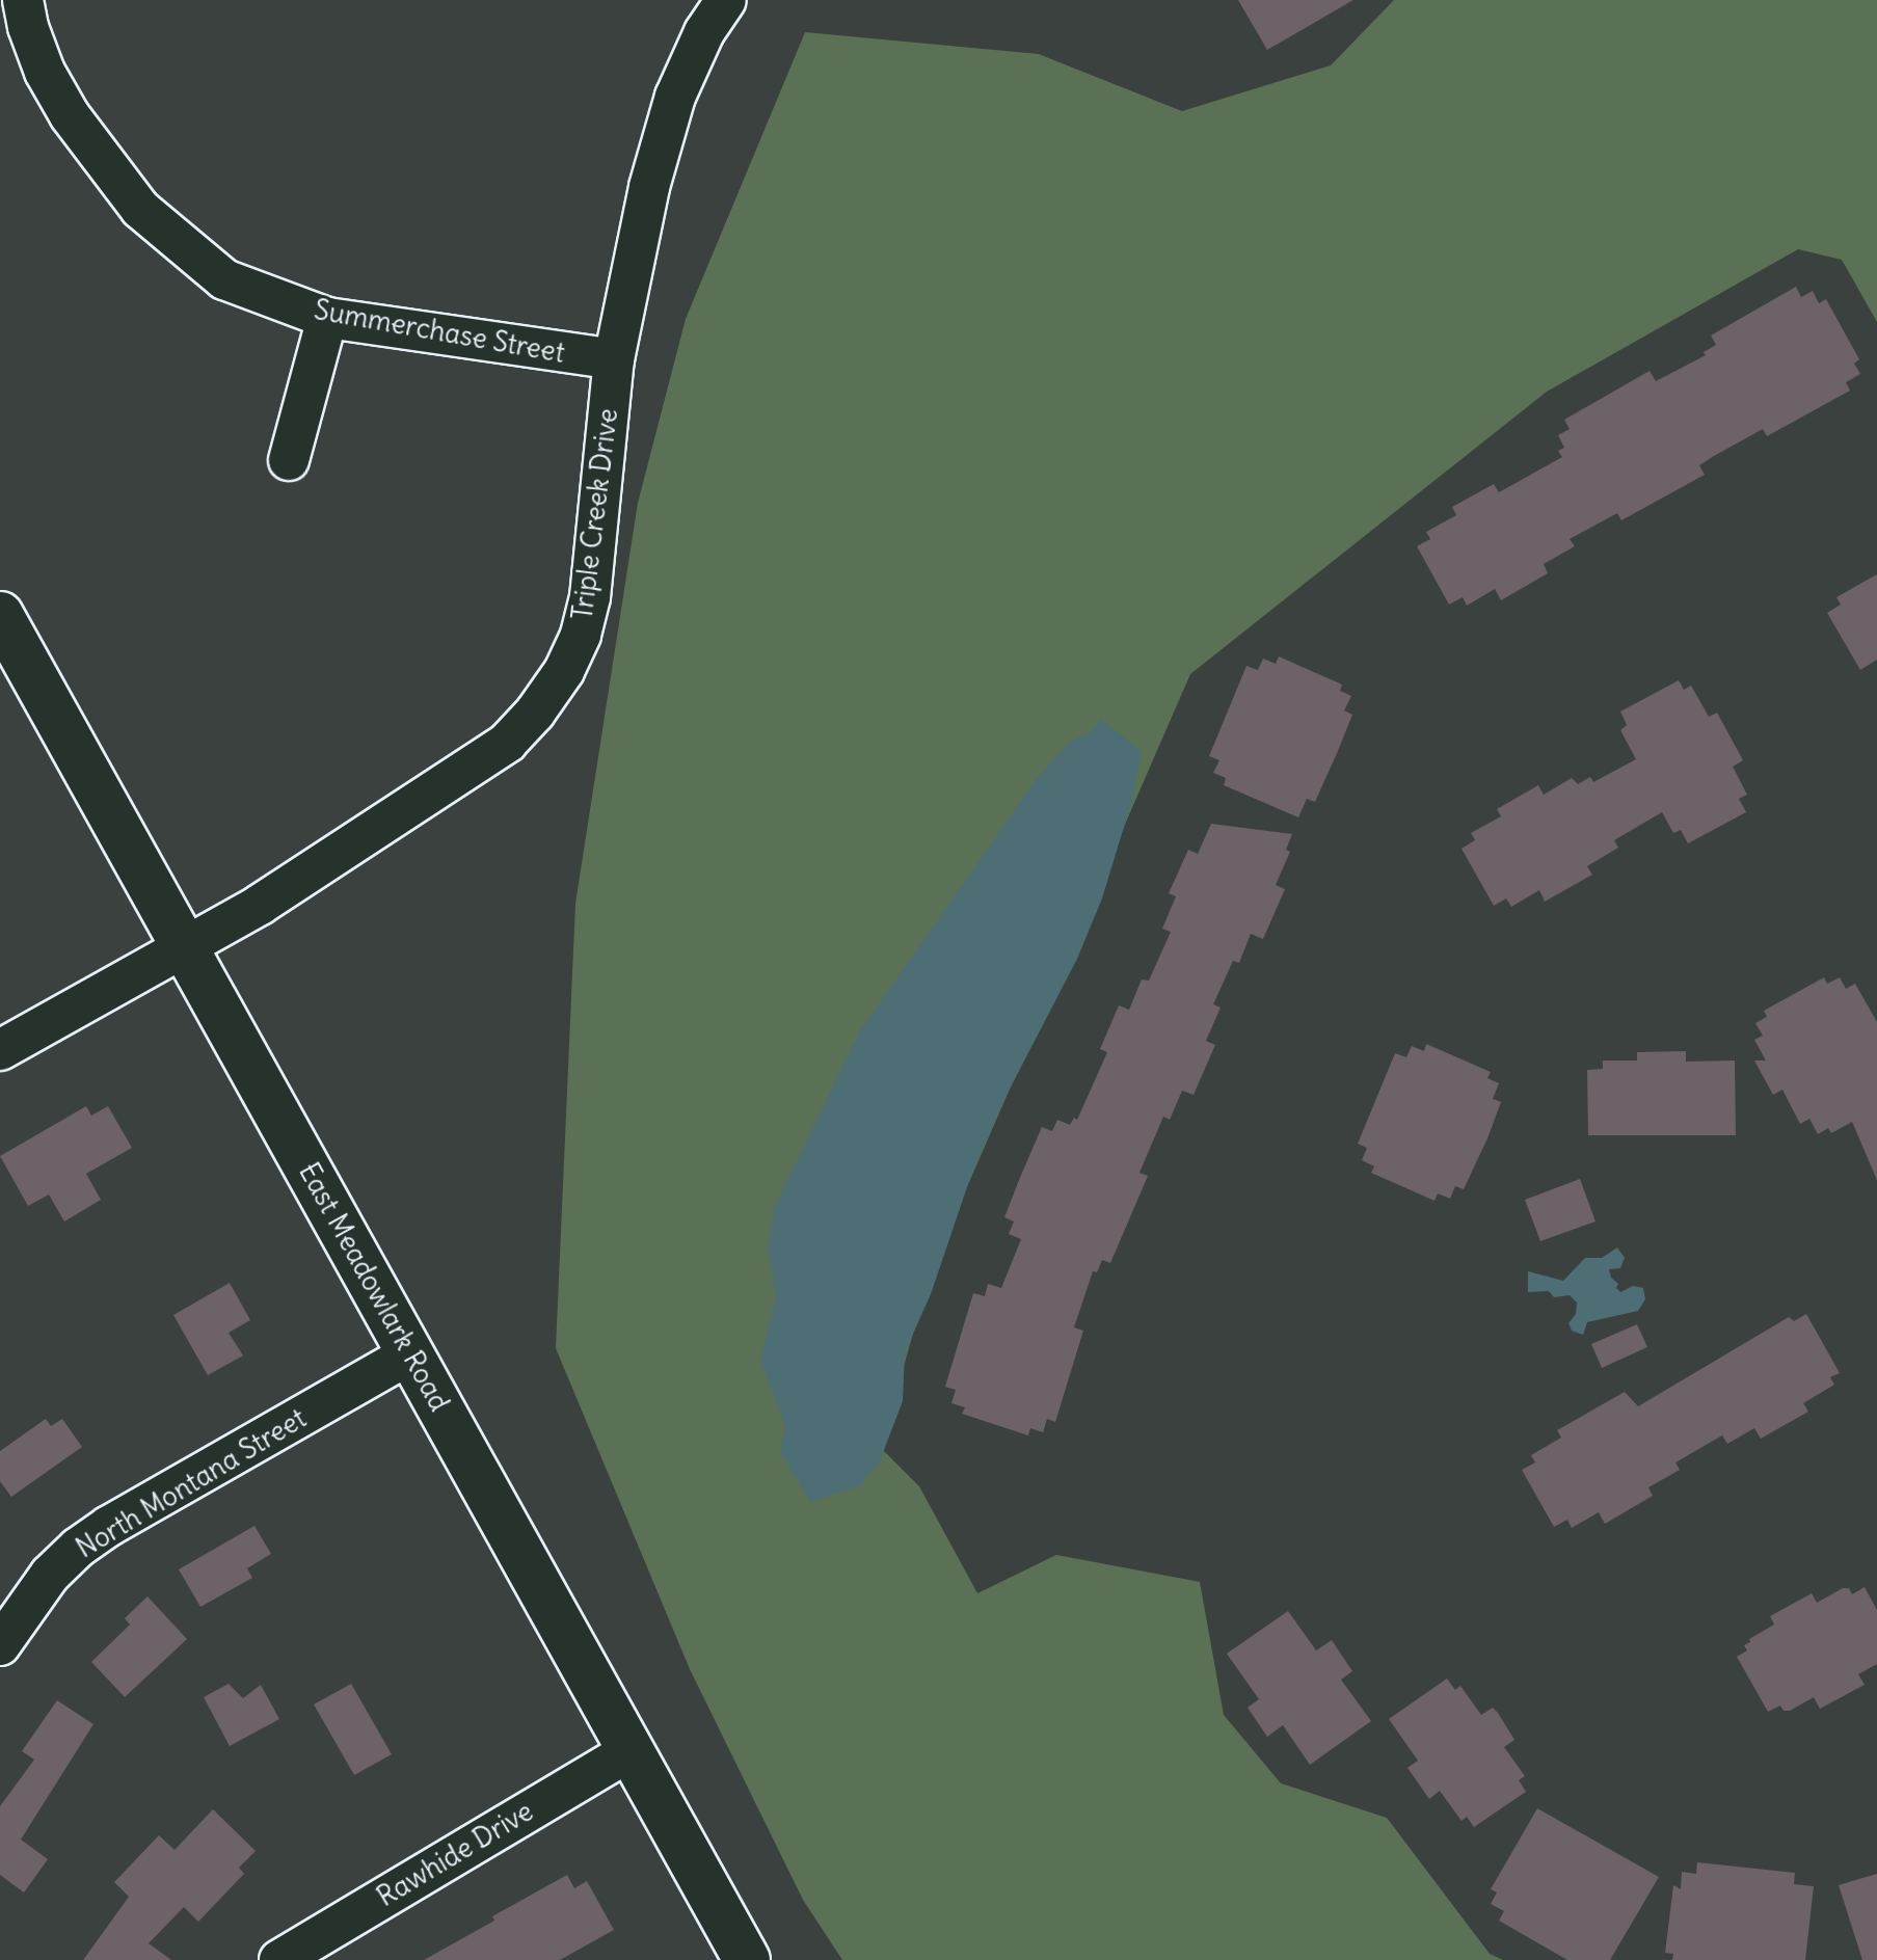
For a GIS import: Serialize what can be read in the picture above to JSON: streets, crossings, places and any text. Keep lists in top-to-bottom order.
{
  "streets": {
    "main road": ["East Meadowlark Road"],
    "street": [
      "Summerchase Street",
      "Triple Creek Drive",
      "North Montana Street",
      "Rawhide Drive"
    ]
  },
  "crossings": [
    ["Summerchase Street", "Triple Creek Drive"],
    ["Triple Creek Drive", "East Meadowlark Road"],
    ["East Meadowlark Road", "North Montana Street"],
    ["East Meadowlark Road", "Rawhide Drive"]
  ]
}
